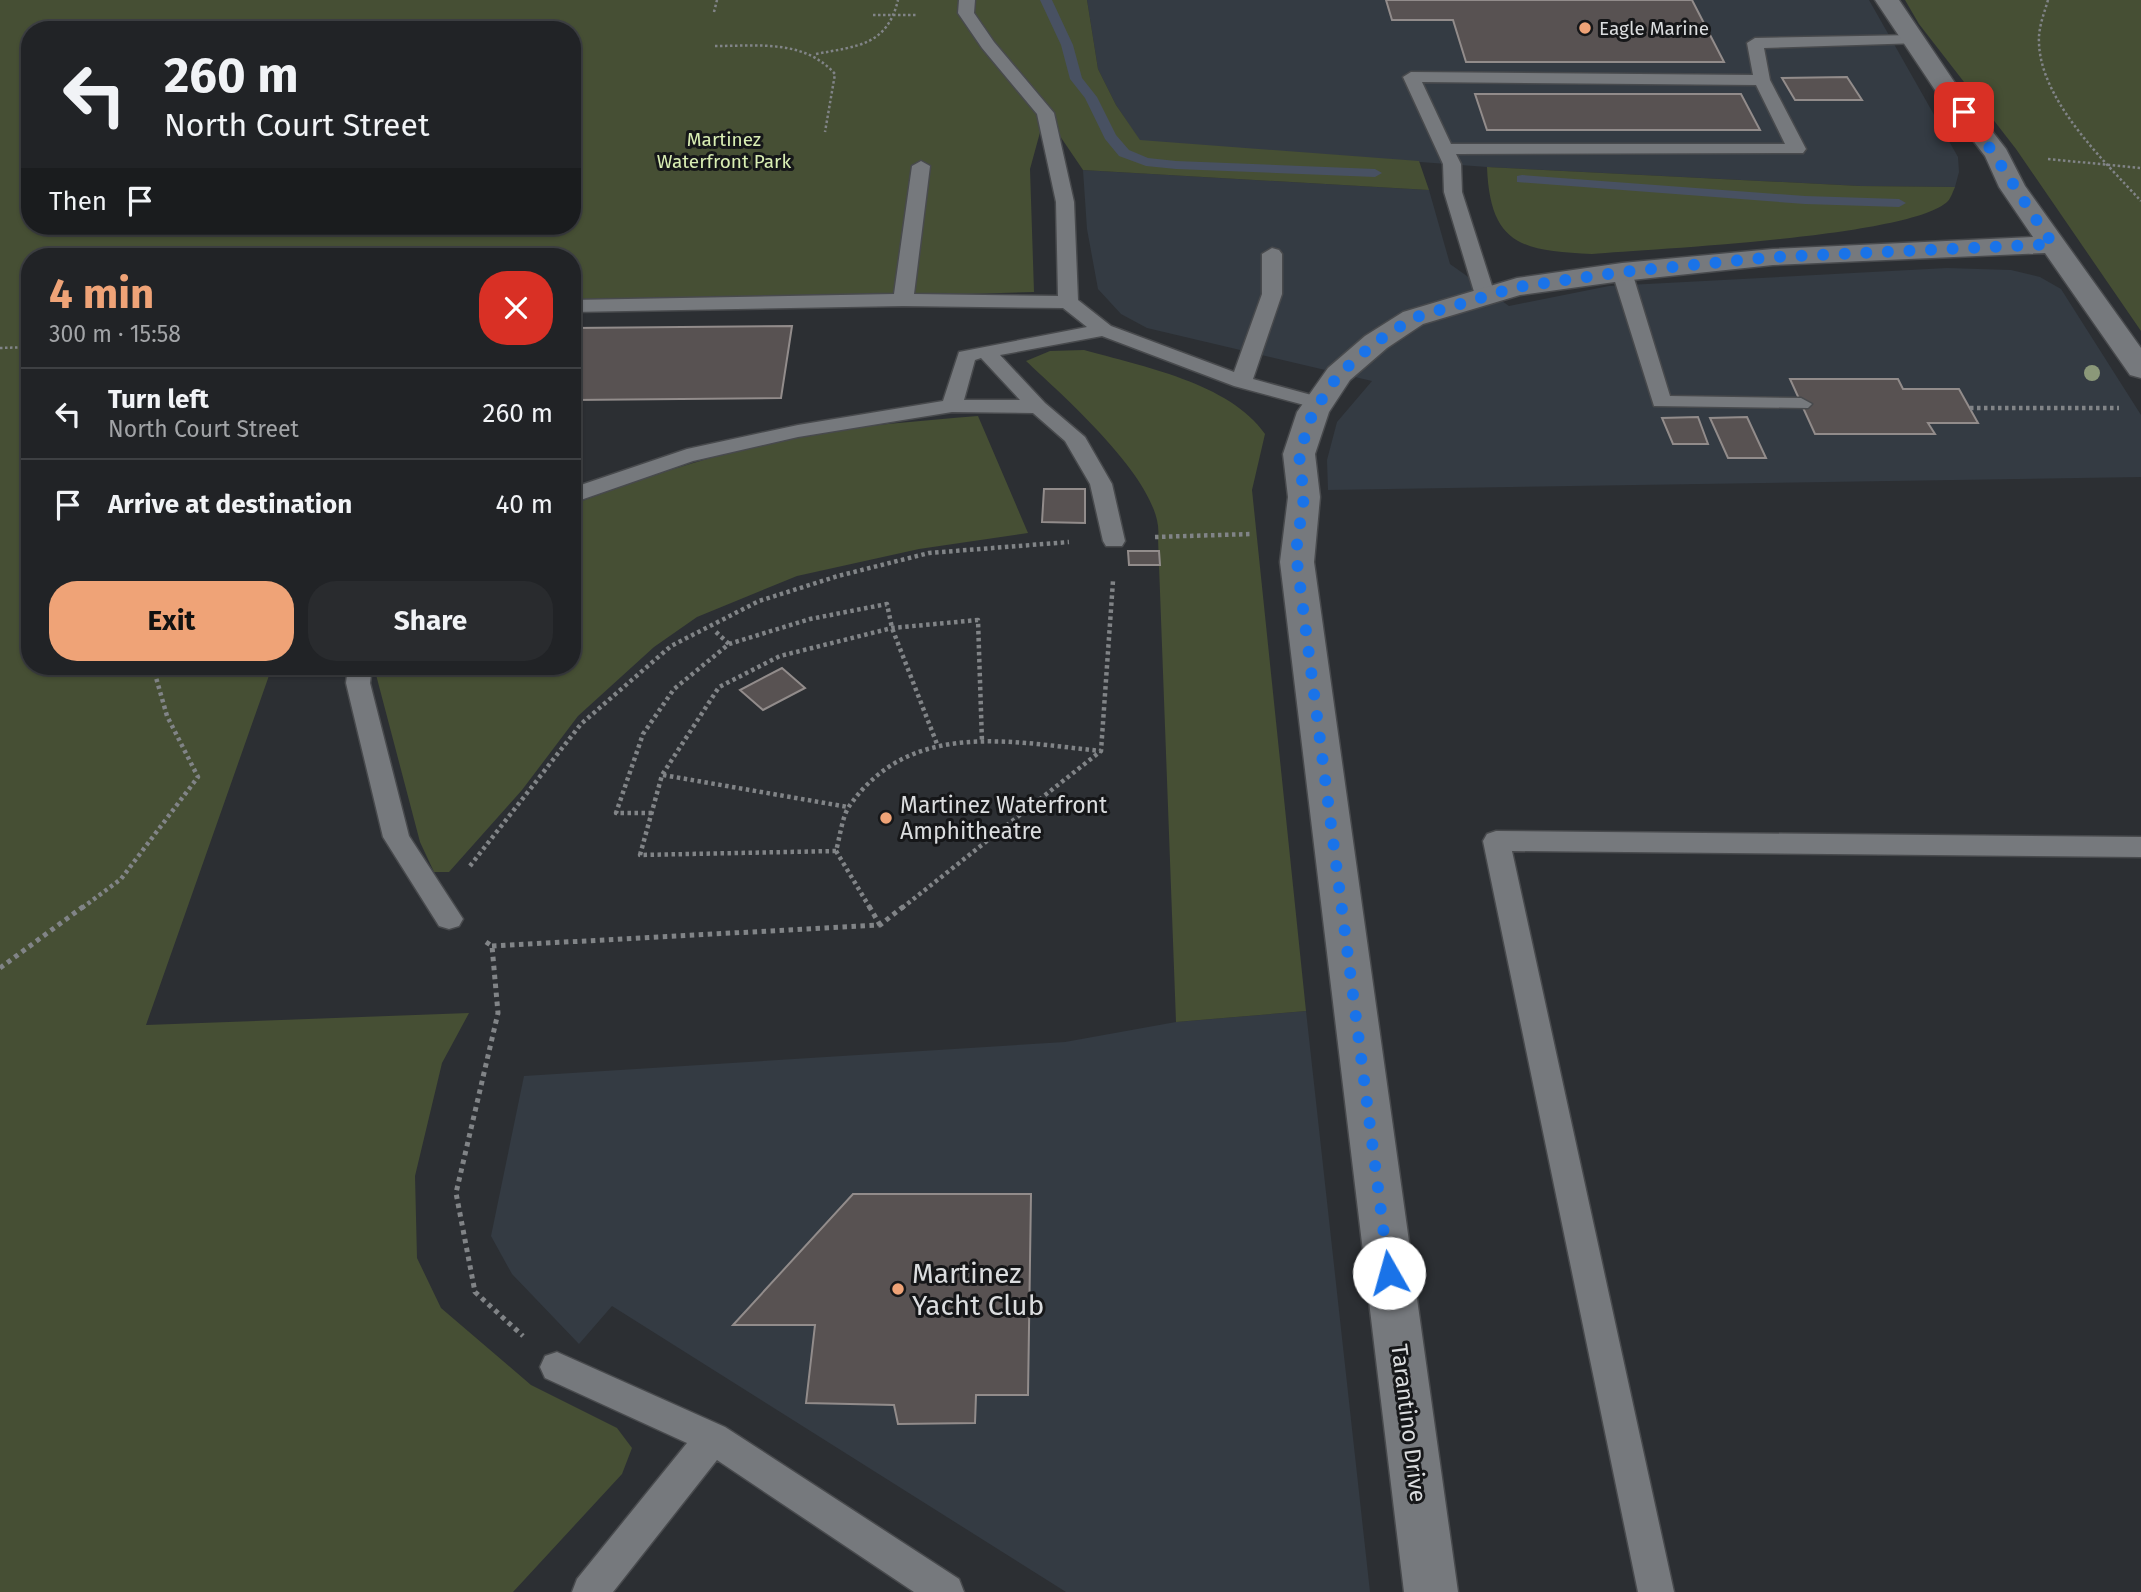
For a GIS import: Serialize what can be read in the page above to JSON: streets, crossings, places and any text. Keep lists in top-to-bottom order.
{
  "streets": {
    "street": ["Tarantino Drive"]
  },
  "parks": ["Martinez Waterfront Park"],
  "places": ["Eagle Marine", "Martinez Waterfront Amphitheatre", "Martinez Yacht Club"],
  "page": {
    "turn": ["260 m", "North Court Street"],
    "then": "Then",
    "heading": ["4 min", "300 m · 15:58"],
    "list": [
      {
        "name": "Turn left",
        "note": "North Court Street",
        "value": "260 m"
      },
      {
        "name": "Arrive at destination",
        "value": "40 m"
      }
    ],
    "buttons": ["Exit", "Share"]
  }
}
